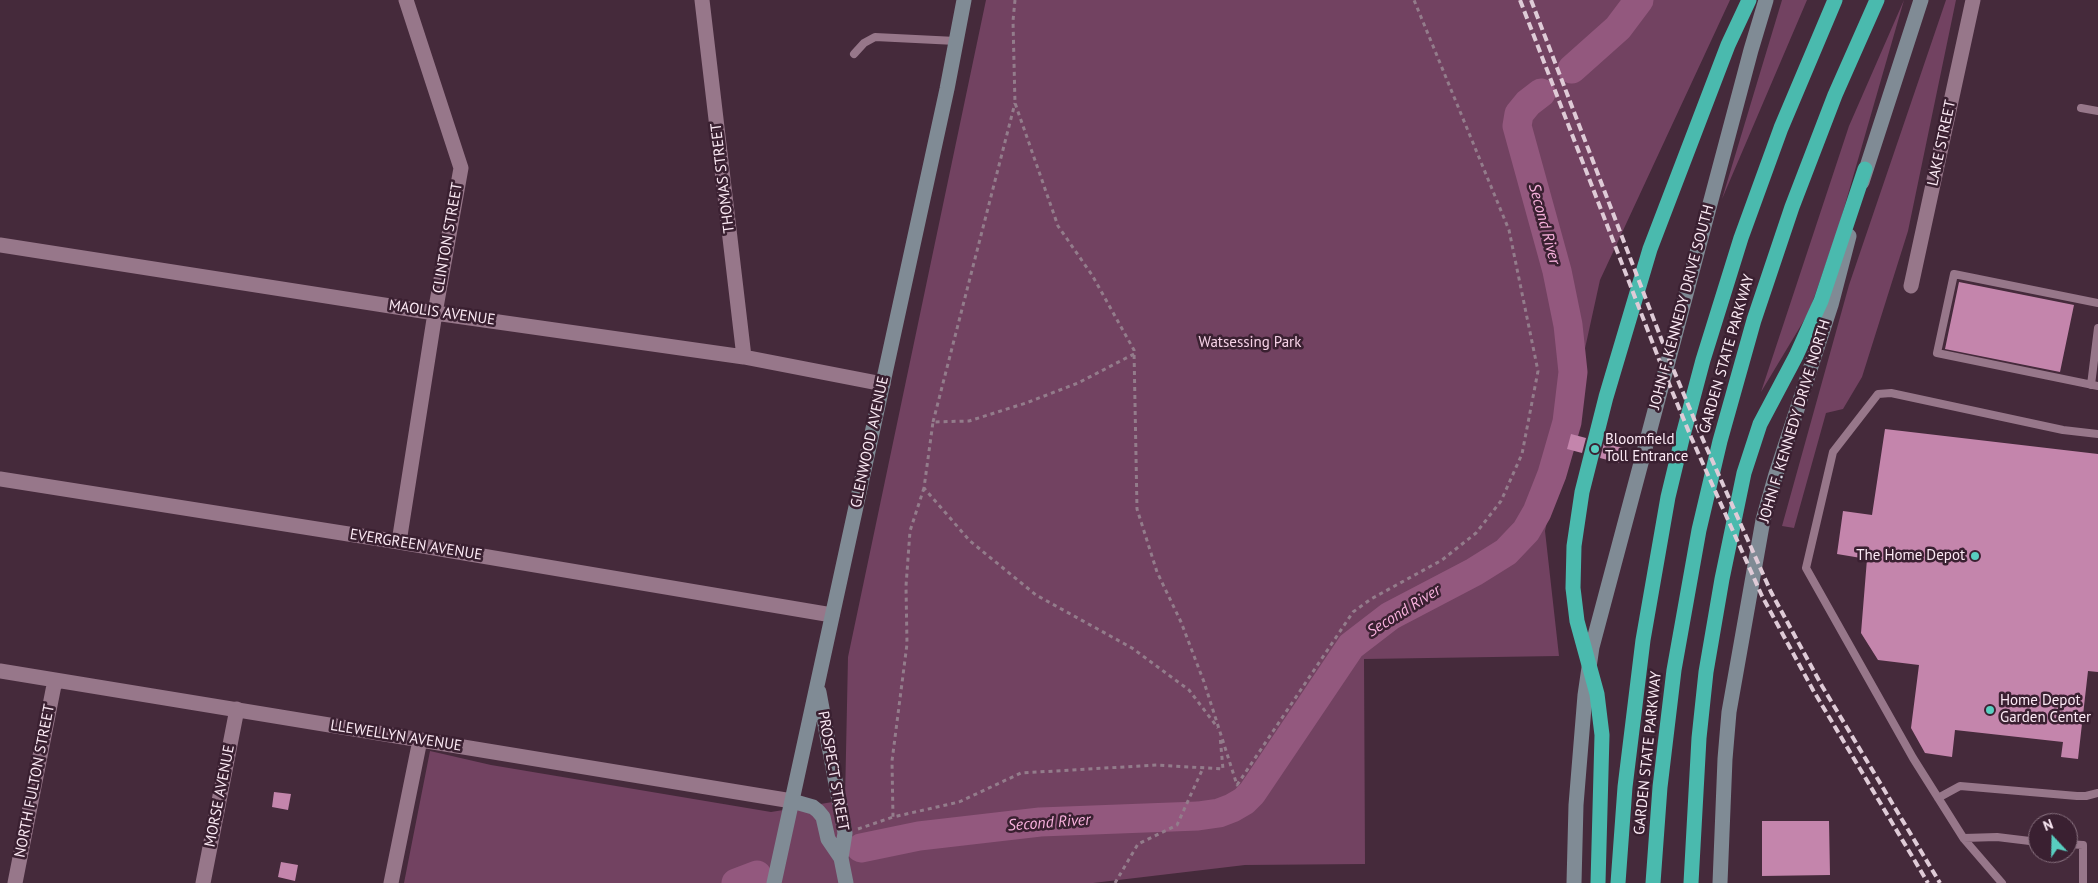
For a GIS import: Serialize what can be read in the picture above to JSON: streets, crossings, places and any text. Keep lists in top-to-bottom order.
{
  "streets": {
    "highway": ["GARDEN STATE PARKWAY"],
    "main road": [
      "JOHN F. KENNEDY DRIVE SOUTH",
      "JOHN F. KENNEDY DRIVE NORTH",
      "GLENWOOD AVENUE",
      "PROSPECT STREET"
    ],
    "street": [
      "LAKE STREET",
      "THOMAS STREET",
      "CLINTON STREET",
      "MAOLIS AVENUE",
      "EVERGREEN AVENUE",
      "LLEWELLYN AVENUE",
      "NORTH FULTON STREET",
      "MORSE AVENUE"
    ]
  },
  "crossings": [
    ["THOMAS STREET", "MAOLIS AVENUE"],
    ["CLINTON STREET", "MAOLIS AVENUE"],
    ["CLINTON STREET", "EVERGREEN AVENUE"],
    ["MAOLIS AVENUE", "GLENWOOD AVENUE"],
    ["GLENWOOD AVENUE", "EVERGREEN AVENUE"],
    ["GLENWOOD AVENUE", "LLEWELLYN AVENUE"],
    ["GLENWOOD AVENUE", "PROSPECT STREET"],
    ["LLEWELLYN AVENUE", "PROSPECT STREET"],
    ["LLEWELLYN AVENUE", "NORTH FULTON STREET"],
    ["LLEWELLYN AVENUE", "MORSE AVENUE"]
  ],
  "water": ["Second River"],
  "parks": ["Watsessing Park"],
  "places": ["Bloomfield Toll Entrance", "The Home Depot", "Home Depot Garden Center"],
  "north": "top"
}
